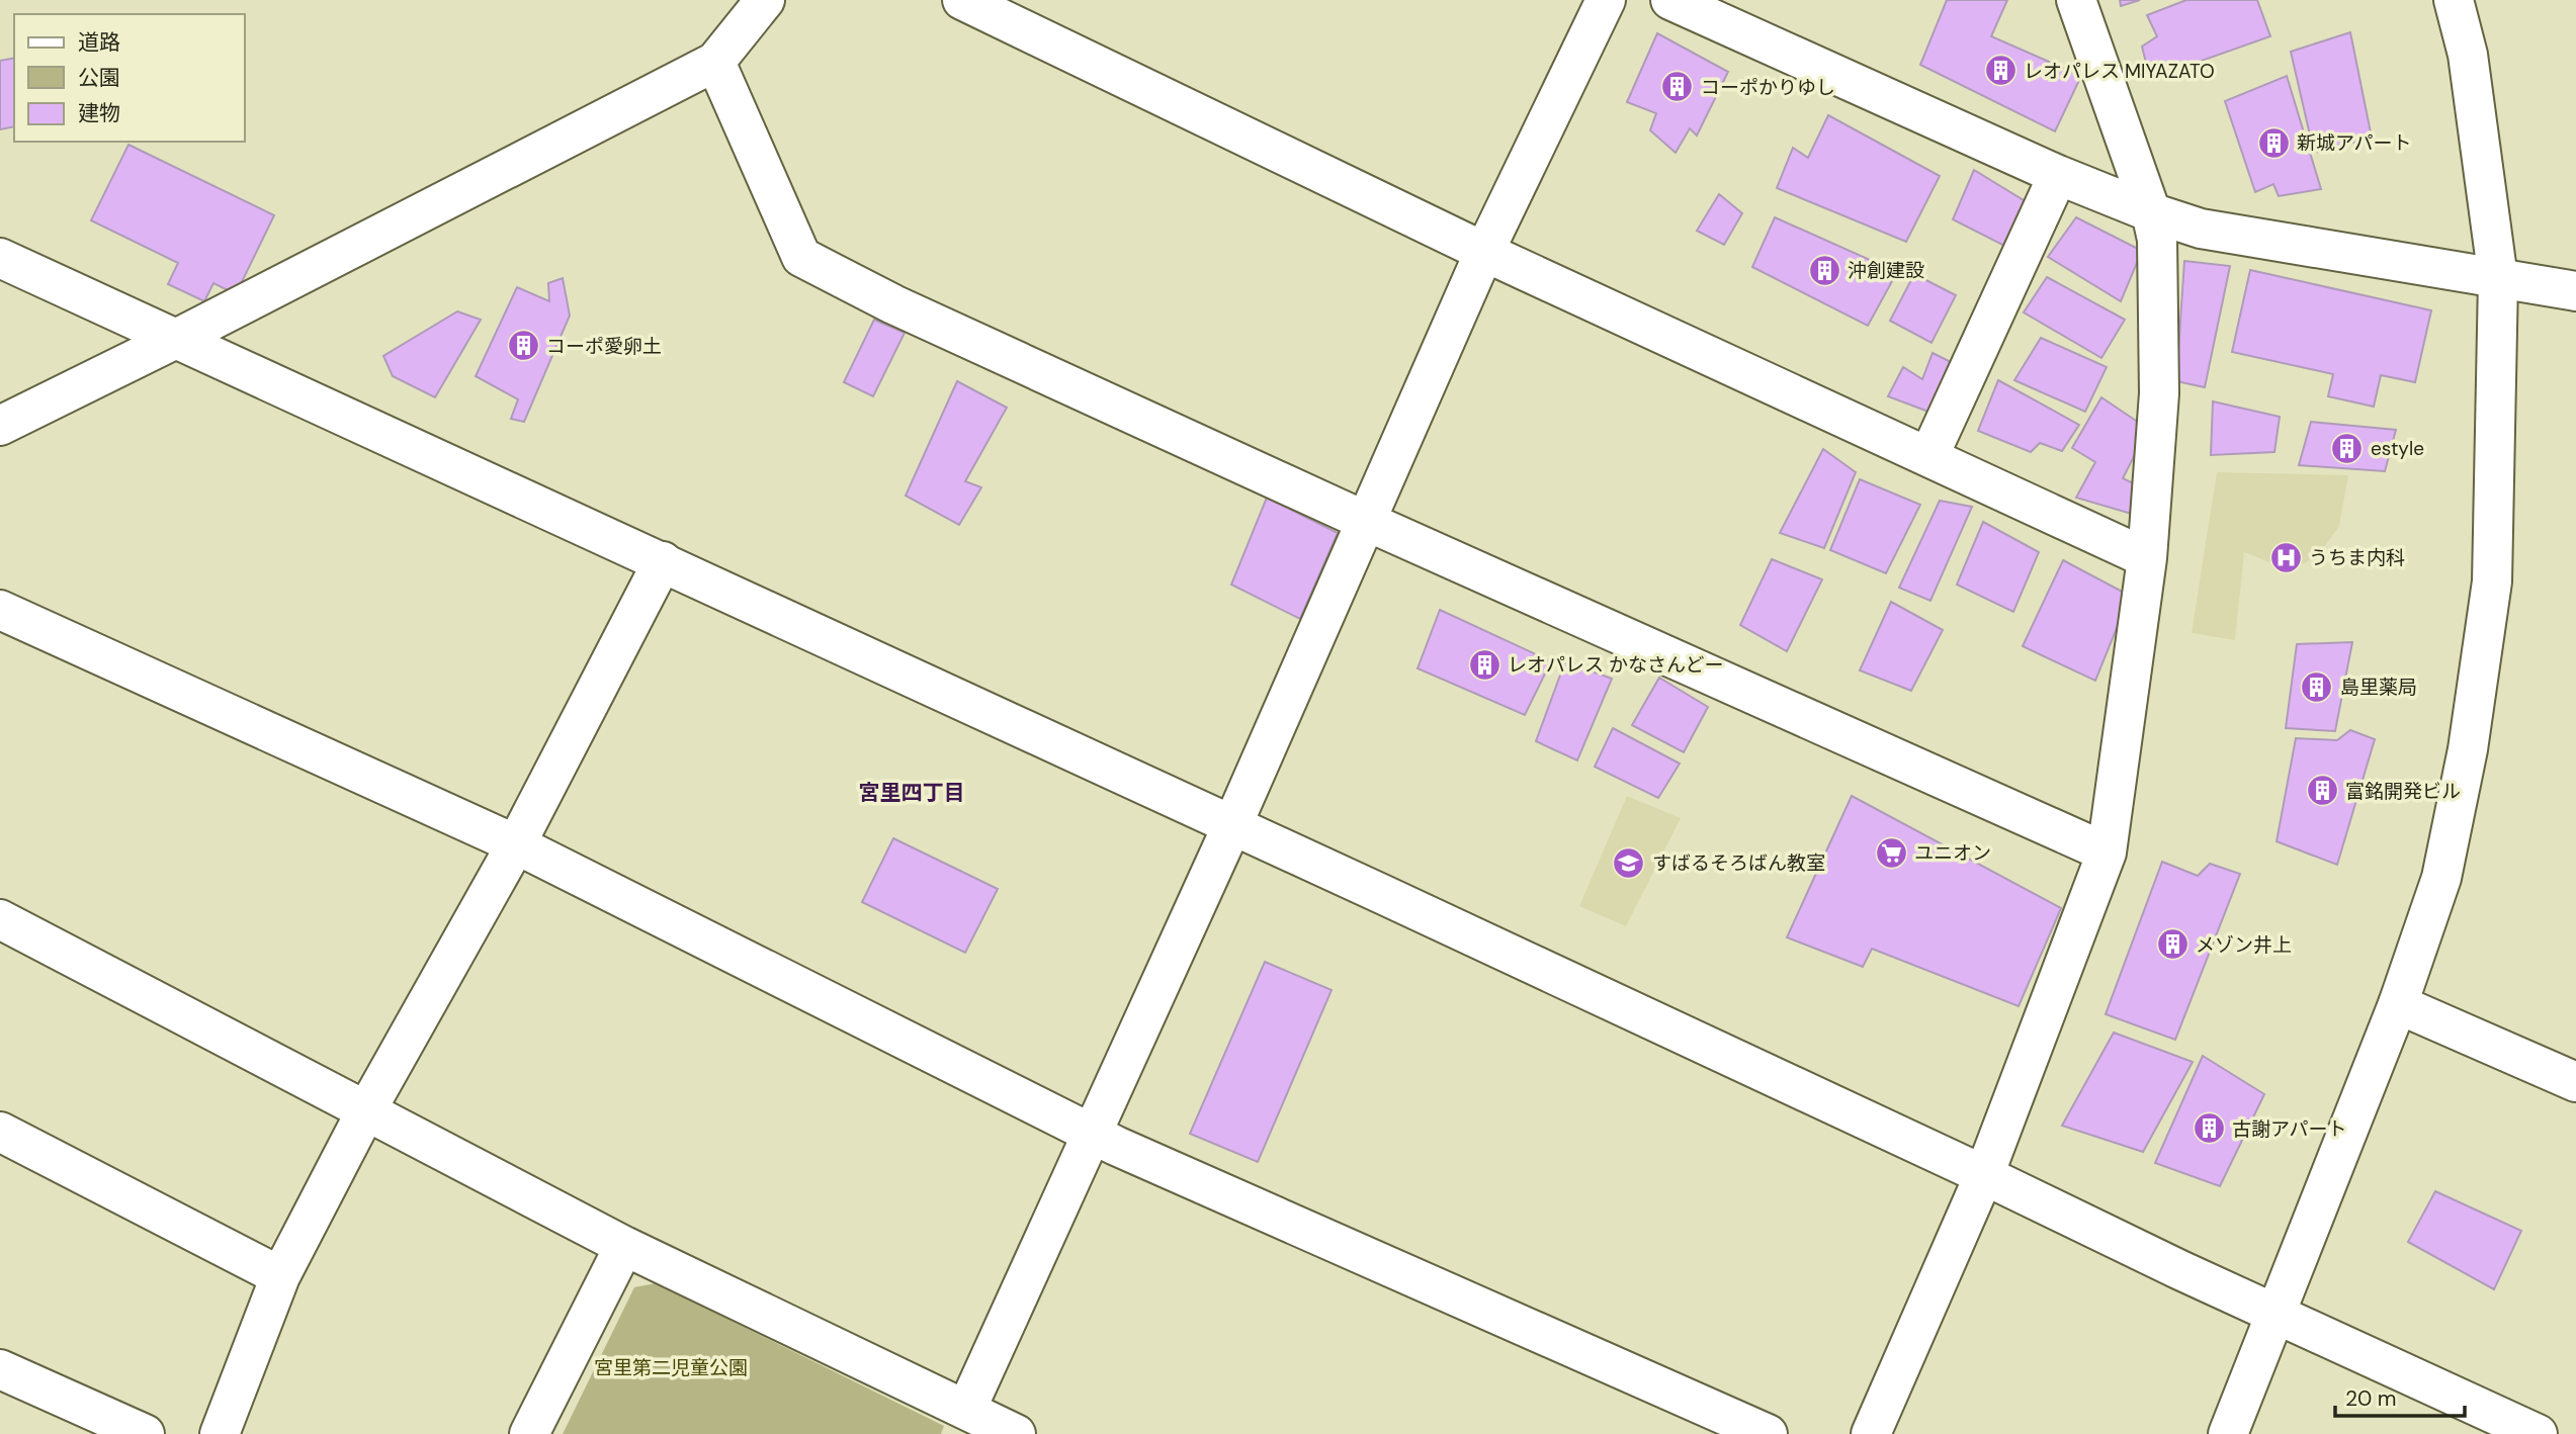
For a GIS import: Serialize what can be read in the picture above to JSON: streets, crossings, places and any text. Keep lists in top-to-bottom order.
{
  "districts": ["宮里四丁目"],
  "parks": ["宮里第二児童公園"],
  "places": {
    "building": [
      "レオパレス MIYAZATO",
      "コーポかりゆし",
      "新城アパート",
      "沖創建設",
      "コーポ愛卵土",
      "estyle",
      "レオパレス かなさんどー",
      "島里薬局",
      "富銘開発ビル",
      "メゾン井上",
      "古謝アパート"
    ],
    "hospital": ["うちま内科"],
    "supermarket": ["ユニオン"],
    "school or university": ["すばるそろばん教室"]
  },
  "legend": ["道路", "公園", "建物"],
  "scale_bar": "20 m"
}
